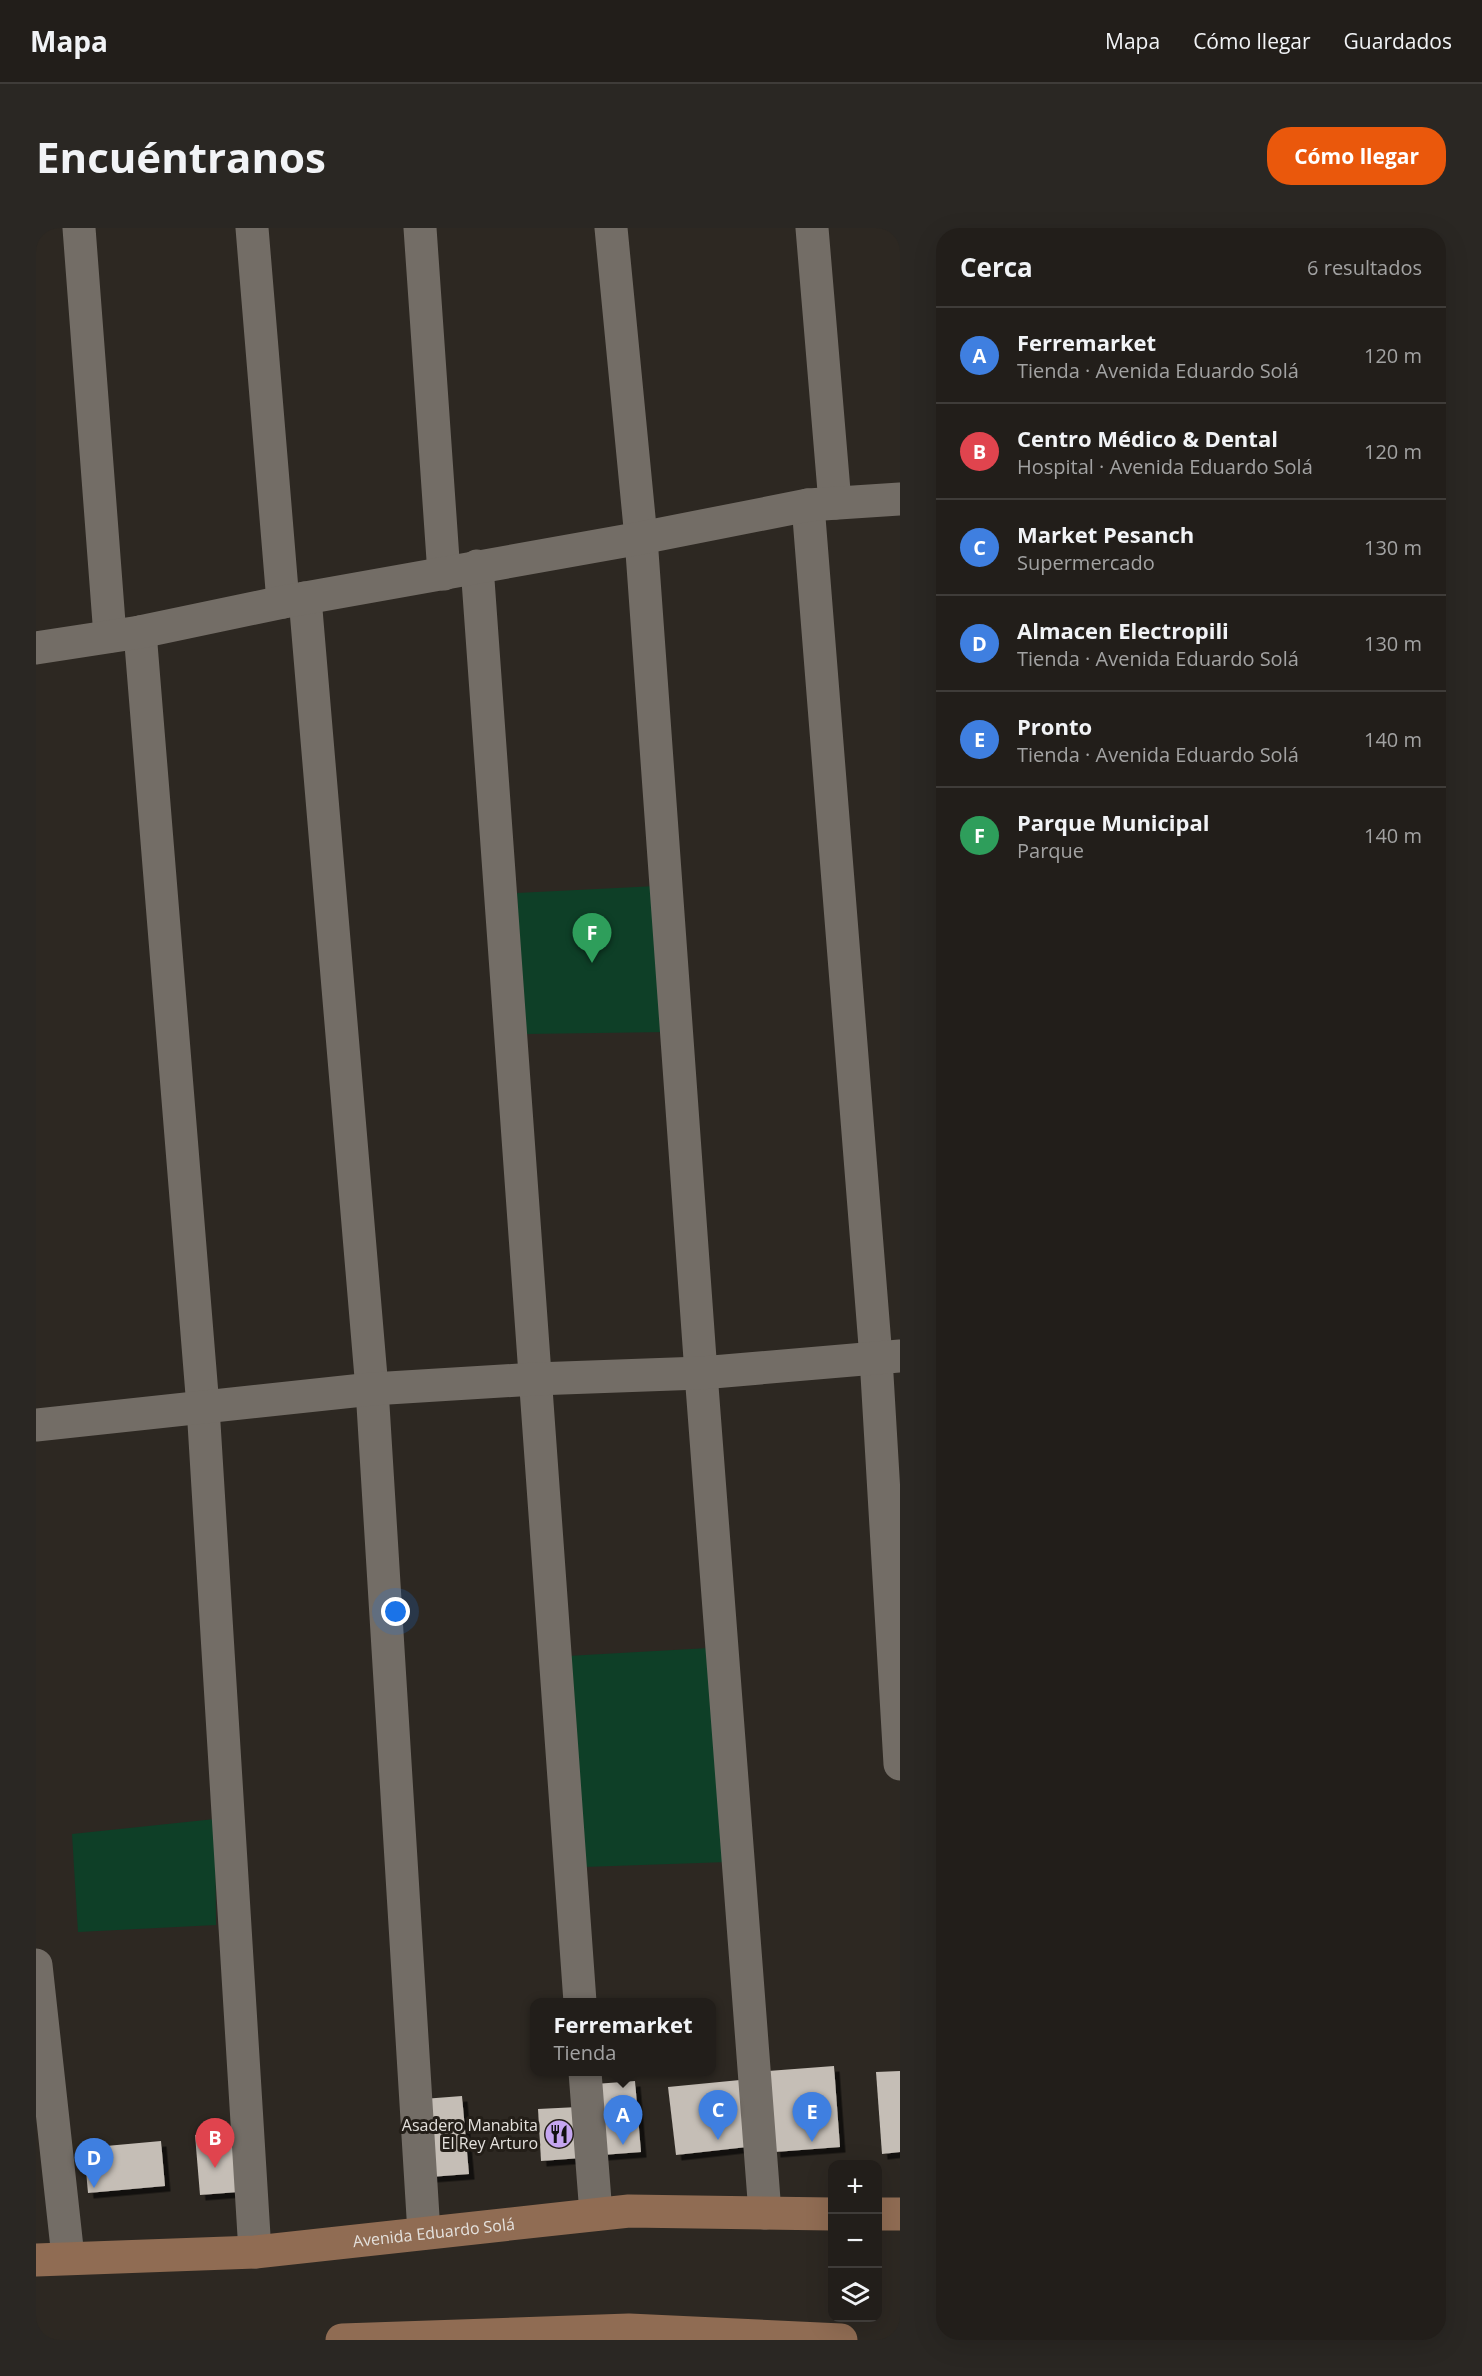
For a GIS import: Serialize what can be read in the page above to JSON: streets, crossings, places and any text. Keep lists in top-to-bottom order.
{
  "streets": {
    "main road": ["Avenida Eduardo Solá"]
  },
  "places": {
    "restaurant": ["Asadero Manabita El Rey Arturo"]
  },
  "page": {
    "header": "Mapa",
    "nav": ["Mapa", "Cómo llegar", "Guardados"],
    "buttons": "Cómo llegar",
    "title": "Encuéntranos",
    "heading": ["Cerca", "6 resultados"],
    "list": [
      {
        "mark": "A",
        "name": "Ferremarket",
        "note": "Tienda · Avenida Eduardo Solá",
        "value": "120 m"
      },
      {
        "mark": "B",
        "name": "Centro Médico & Dental",
        "note": "Hospital · Avenida Eduardo Solá",
        "value": "120 m"
      },
      {
        "mark": "C",
        "name": "Market Pesanch",
        "note": "Supermercado",
        "value": "130 m"
      },
      {
        "mark": "D",
        "name": "Almacen Electropili",
        "note": "Tienda · Avenida Eduardo Solá",
        "value": "130 m"
      },
      {
        "mark": "E",
        "name": "Pronto",
        "note": "Tienda · Avenida Eduardo Solá",
        "value": "140 m"
      },
      {
        "mark": "F",
        "name": "Parque Municipal",
        "note": "Parque",
        "value": "140 m"
      }
    ],
    "pins": [
      "F",
      "C",
      "E",
      "A",
      "B",
      "D"
    ],
    "popup": ["Ferremarket", "Tienda"],
    "map_buttons": ["+", "−"]
  }
}
